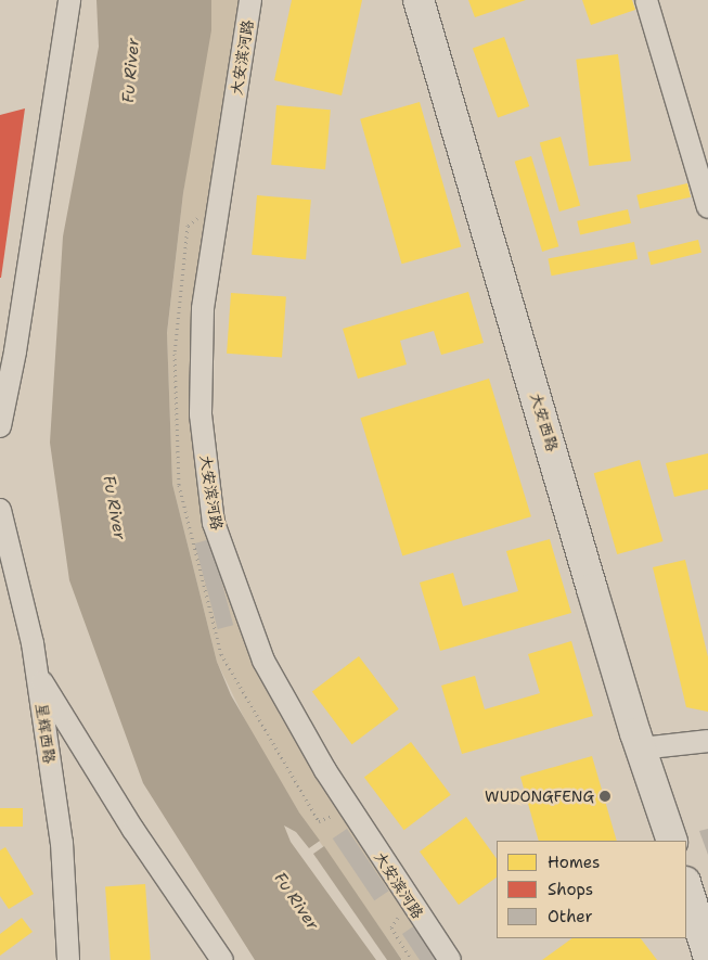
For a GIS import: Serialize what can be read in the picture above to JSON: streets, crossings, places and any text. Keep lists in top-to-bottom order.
{
  "streets": {
    "street": ["大安滨河路", "大安西路", "星辉西路"]
  },
  "water": ["Fu River"],
  "places": ["WUDONGFENG"],
  "legend": ["Homes", "Shops", "Other"]
}
